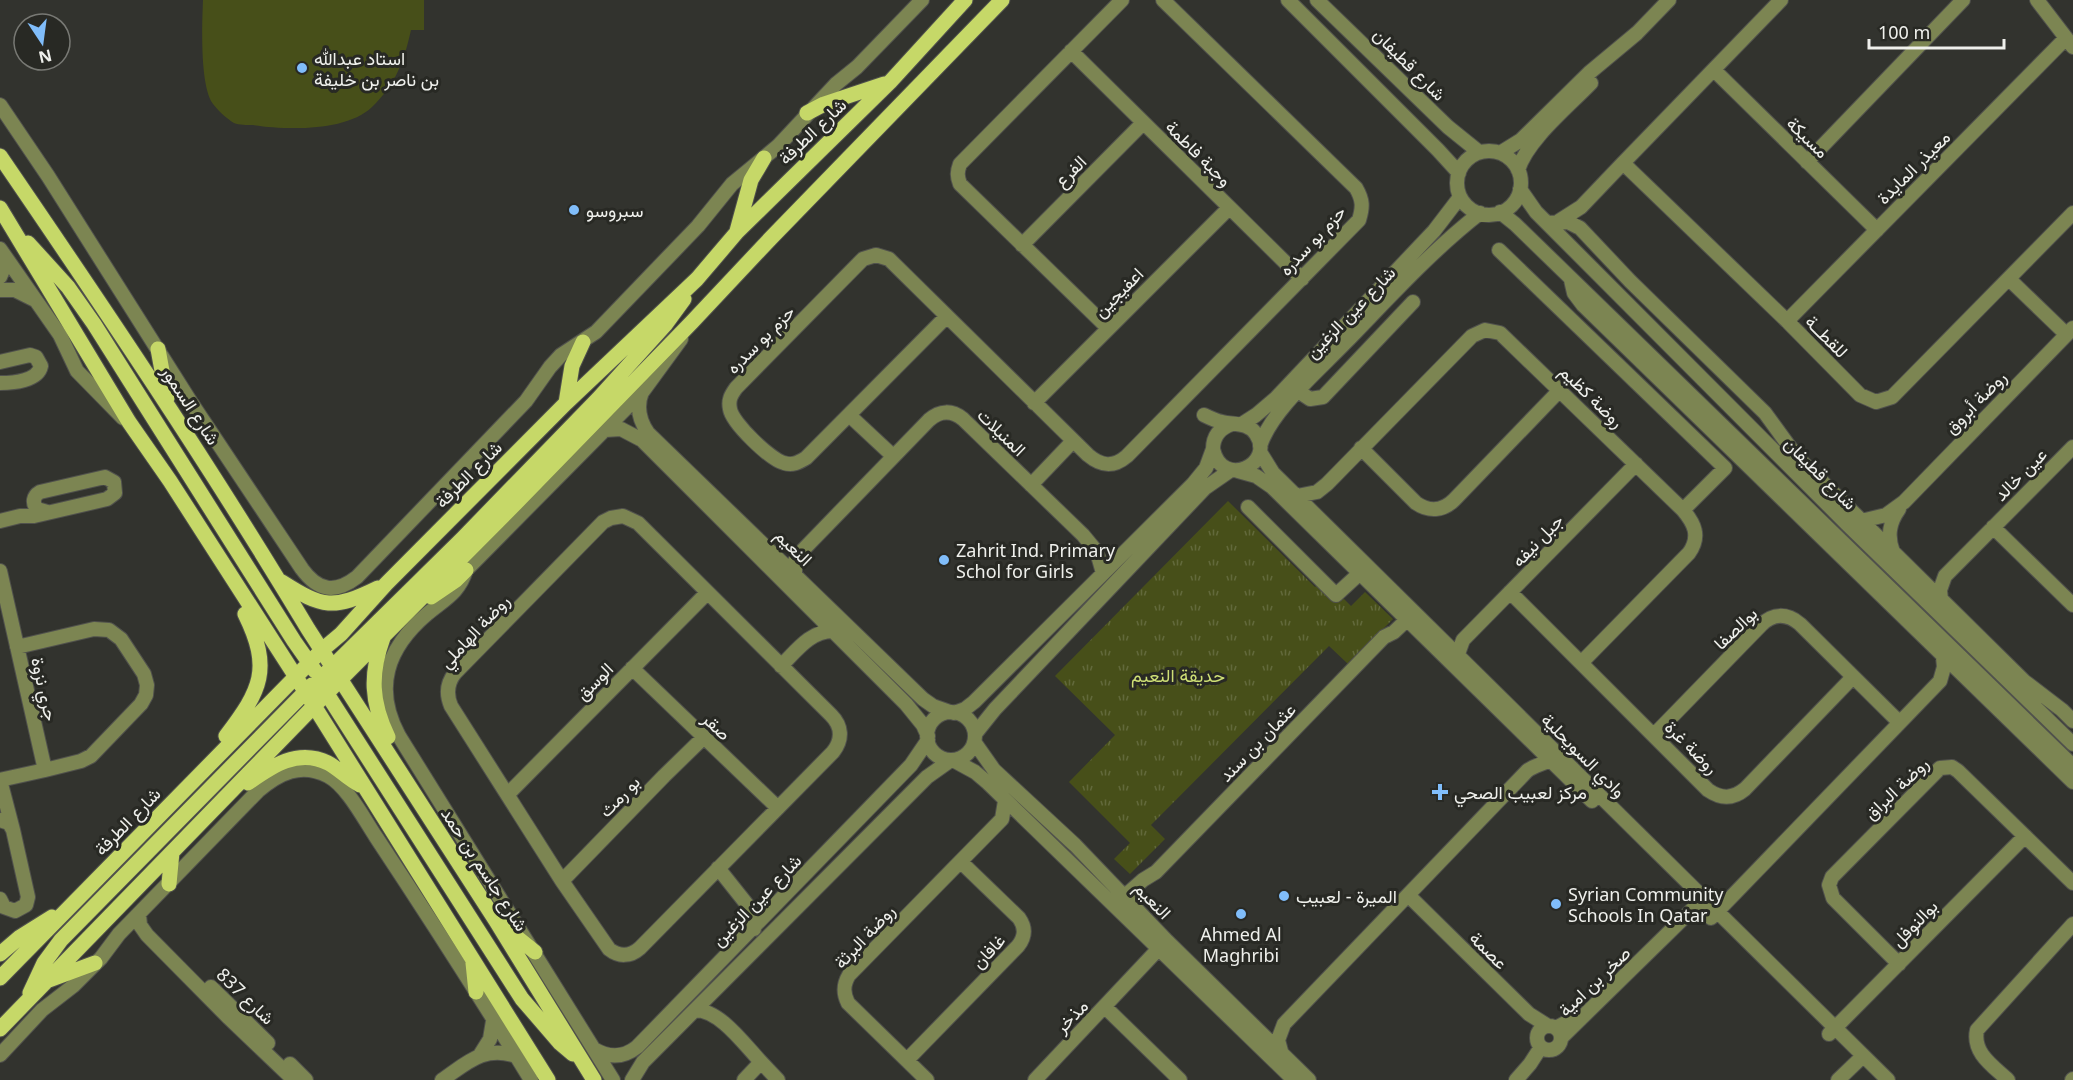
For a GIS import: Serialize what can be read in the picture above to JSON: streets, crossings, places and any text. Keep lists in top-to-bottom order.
{
  "streets": {
    "main road": ["شارع الطرفة", "شارع السمور", "شارع جاسم بن حمد"],
    "street": [
      "شارع قطيفان",
      "مسيكة",
      "وجبة فاطمة",
      "معيذر المايدة",
      "الفرع",
      "حزم بو سدره",
      "اعفيجين",
      "شارع عين الزغين",
      "للقطــة",
      "روضة كظيم",
      "روضة أبروق",
      "المنيلات",
      "عين خالد",
      "جبل نيفه",
      "النعيم",
      "بوالصفا",
      "روضة الهاملي",
      "الوسق",
      "جري نزوة",
      "صقر",
      "عثمان بن سند",
      "روضة غرة",
      "وادي السويحلية",
      "روضة البراق",
      "بو رمث",
      "بوالنوفل",
      "روضة البرثة",
      "عصمة",
      "غافان",
      "صخر بن امية",
      "شارع 837",
      "مذخر"
    ]
  },
  "crossings": [
    ["شارع قطيفان", "شارع عين الزغين"],
    ["شارع قطيفان", "روضة أبروق"],
    ["شارع الطرفة", "شارع السمور"],
    ["شارع الطرفة", "النعيم"],
    ["شارع الطرفة", "شارع جاسم بن حمد"],
    ["مسيكة", "معيذر المايدة"],
    ["وجبة فاطمة", "الفرع"],
    ["وجبة فاطمة", "حزم بو سدره"],
    ["وجبة فاطمة", "اعفيجين"],
    ["معيذر المايدة", "للقطــة"],
    ["حزم بو سدره", "اعفيجين"],
    ["شارع عين الزغين", "النعيم"],
    ["شارع عين الزغين", "وادي السويحلية"],
    ["روضة كظيم", "جبل نيفه"],
    ["روضة كظيم", "روضة غرة"],
    ["روضة كظيم", "وادي السويحلية"],
    ["المنيلات", "النعيم"],
    ["جبل نيفه", "روضة غرة"],
    ["جبل نيفه", "وادي السويحلية"],
    ["النعيم", "عثمان بن سند"],
    ["النعيم", "مذخر"],
    ["بوالصفا", "روضة غرة"],
    ["روضة الهاملي", "الوسق"],
    ["روضة الهاملي", "صقر"],
    ["روضة الهاملي", "بو رمث"],
    ["الوسق", "صقر"],
    ["صقر", "بو رمث"],
    ["عثمان بن سند", "وادي السويحلية"],
    ["وادي السويحلية", "بوالنوفل"],
    ["وادي السويحلية", "صخر بن امية"],
    ["روضة البراق", "بوالنوفل"],
    ["روضة البرثة", "غافان"],
    ["عصمة", "صخر بن امية"]
  ],
  "parks": ["حديقة النعيم"],
  "places": {
    "other": [
      "استاد عبدالله بن ناصر بن خليفة",
      "سبروسو",
      "Zahrit Ind. Primary Schol for Girls",
      "الميرة - لعبيب",
      "Syrian Community Schools In Qatar",
      "Ahmed Al Maghribi"
    ],
    "health": ["مركز لعبيب الصحي"]
  },
  "scale_bar": "100 m",
  "north": "bottom"
}
